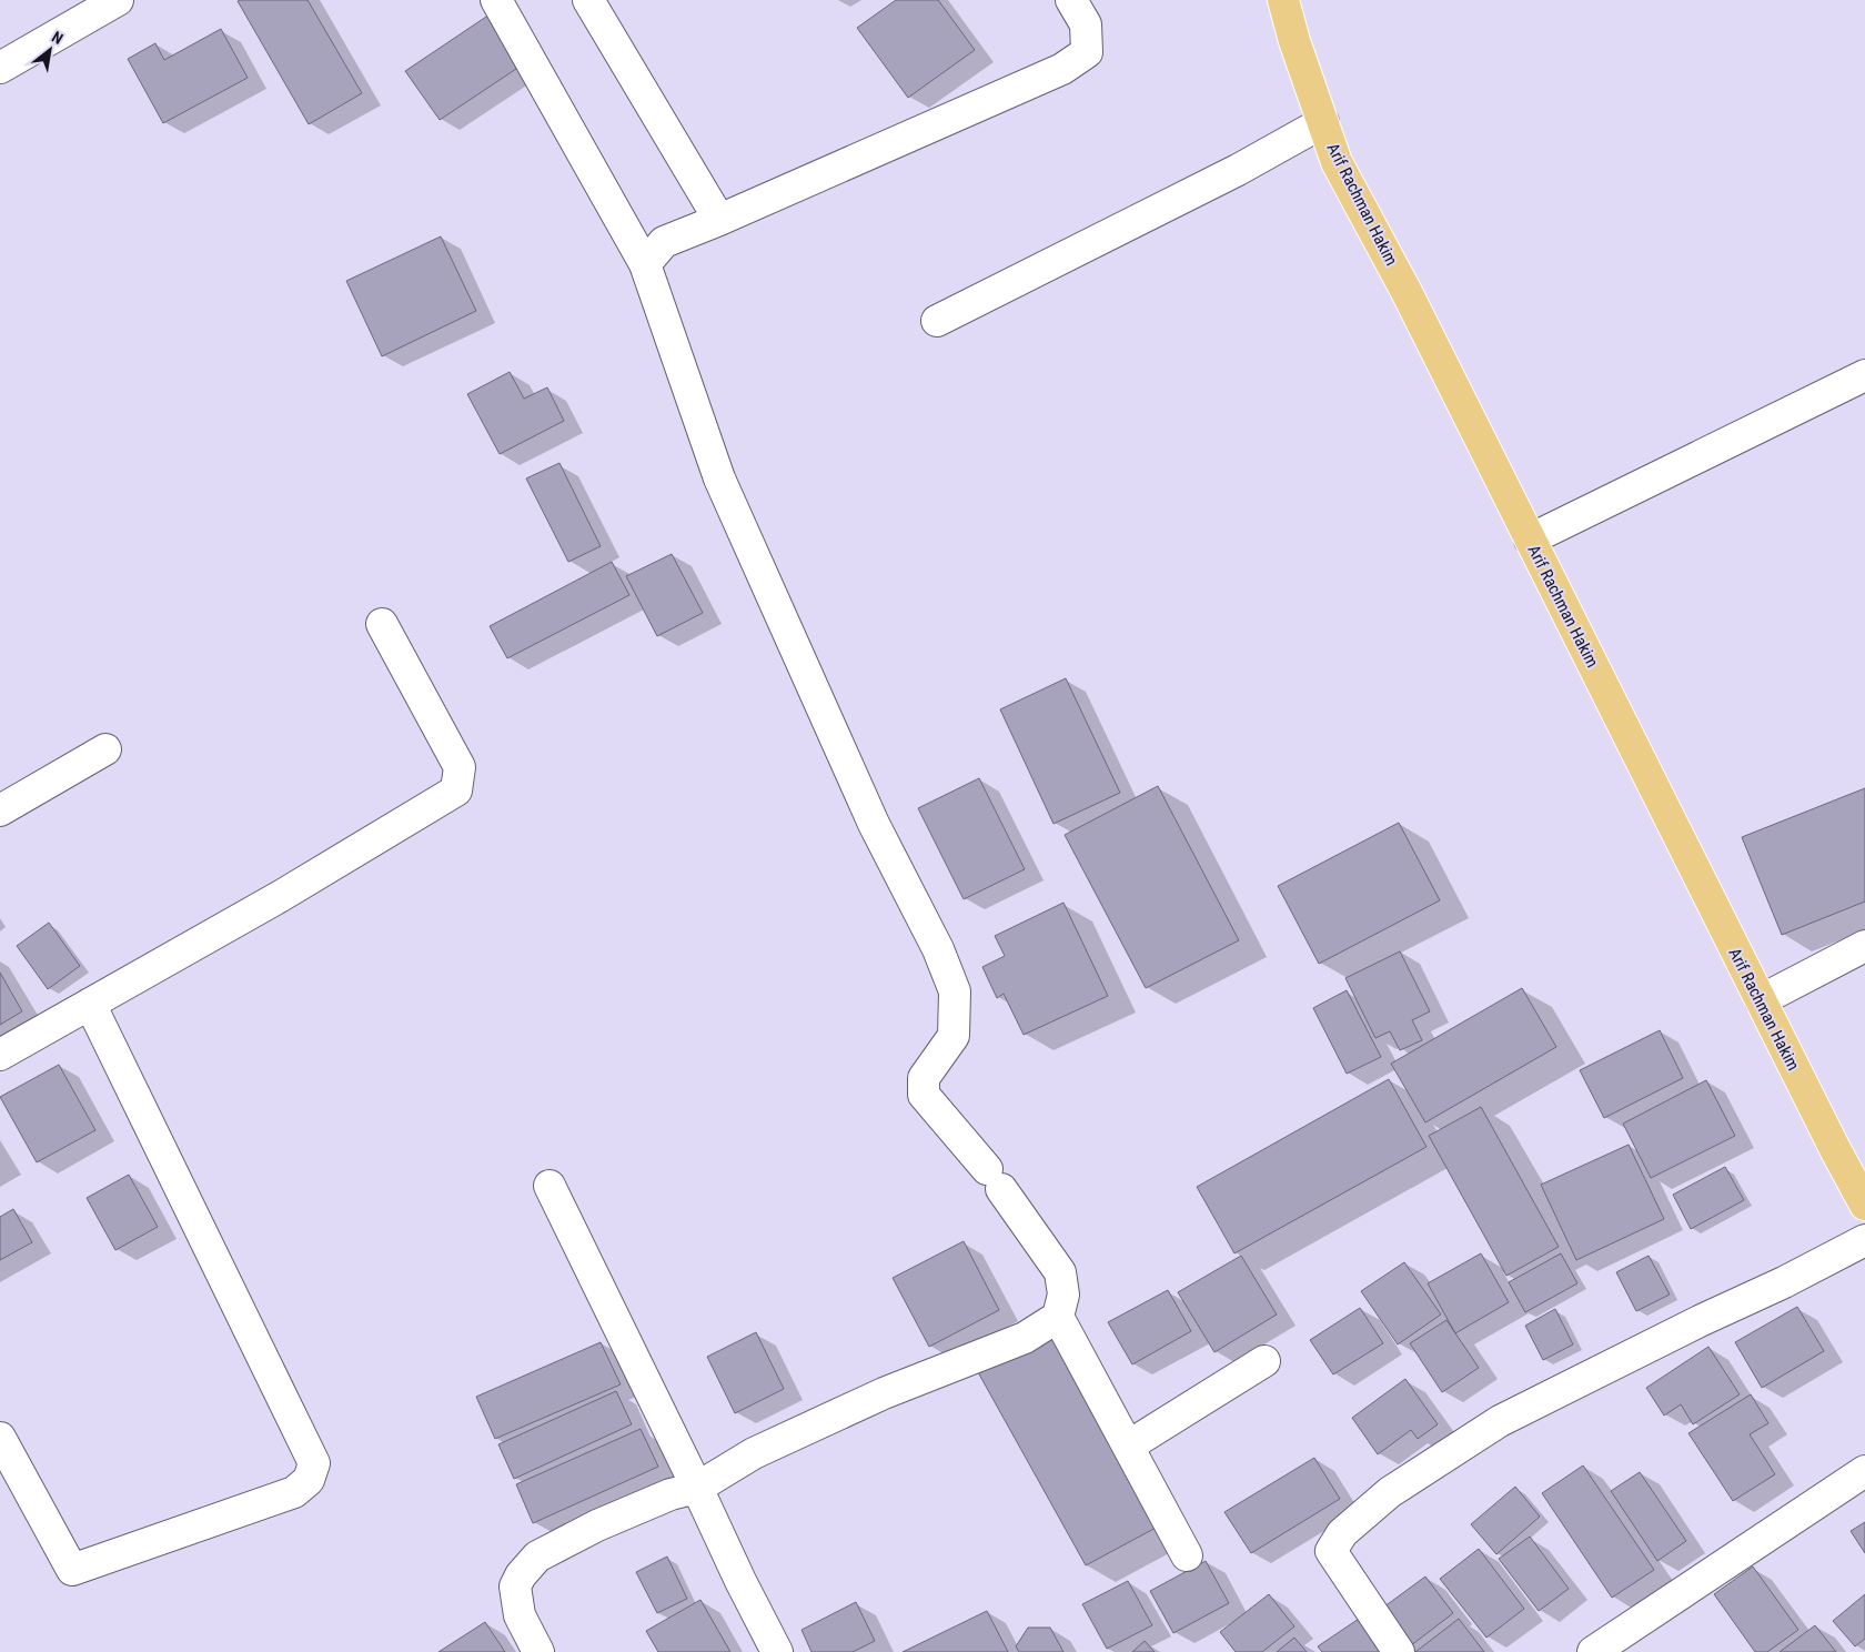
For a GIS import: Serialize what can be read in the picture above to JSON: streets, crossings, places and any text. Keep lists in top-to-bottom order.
{
  "streets": {
    "main road": ["Arif Rachman Hakim"]
  },
  "north": "top right"
}
